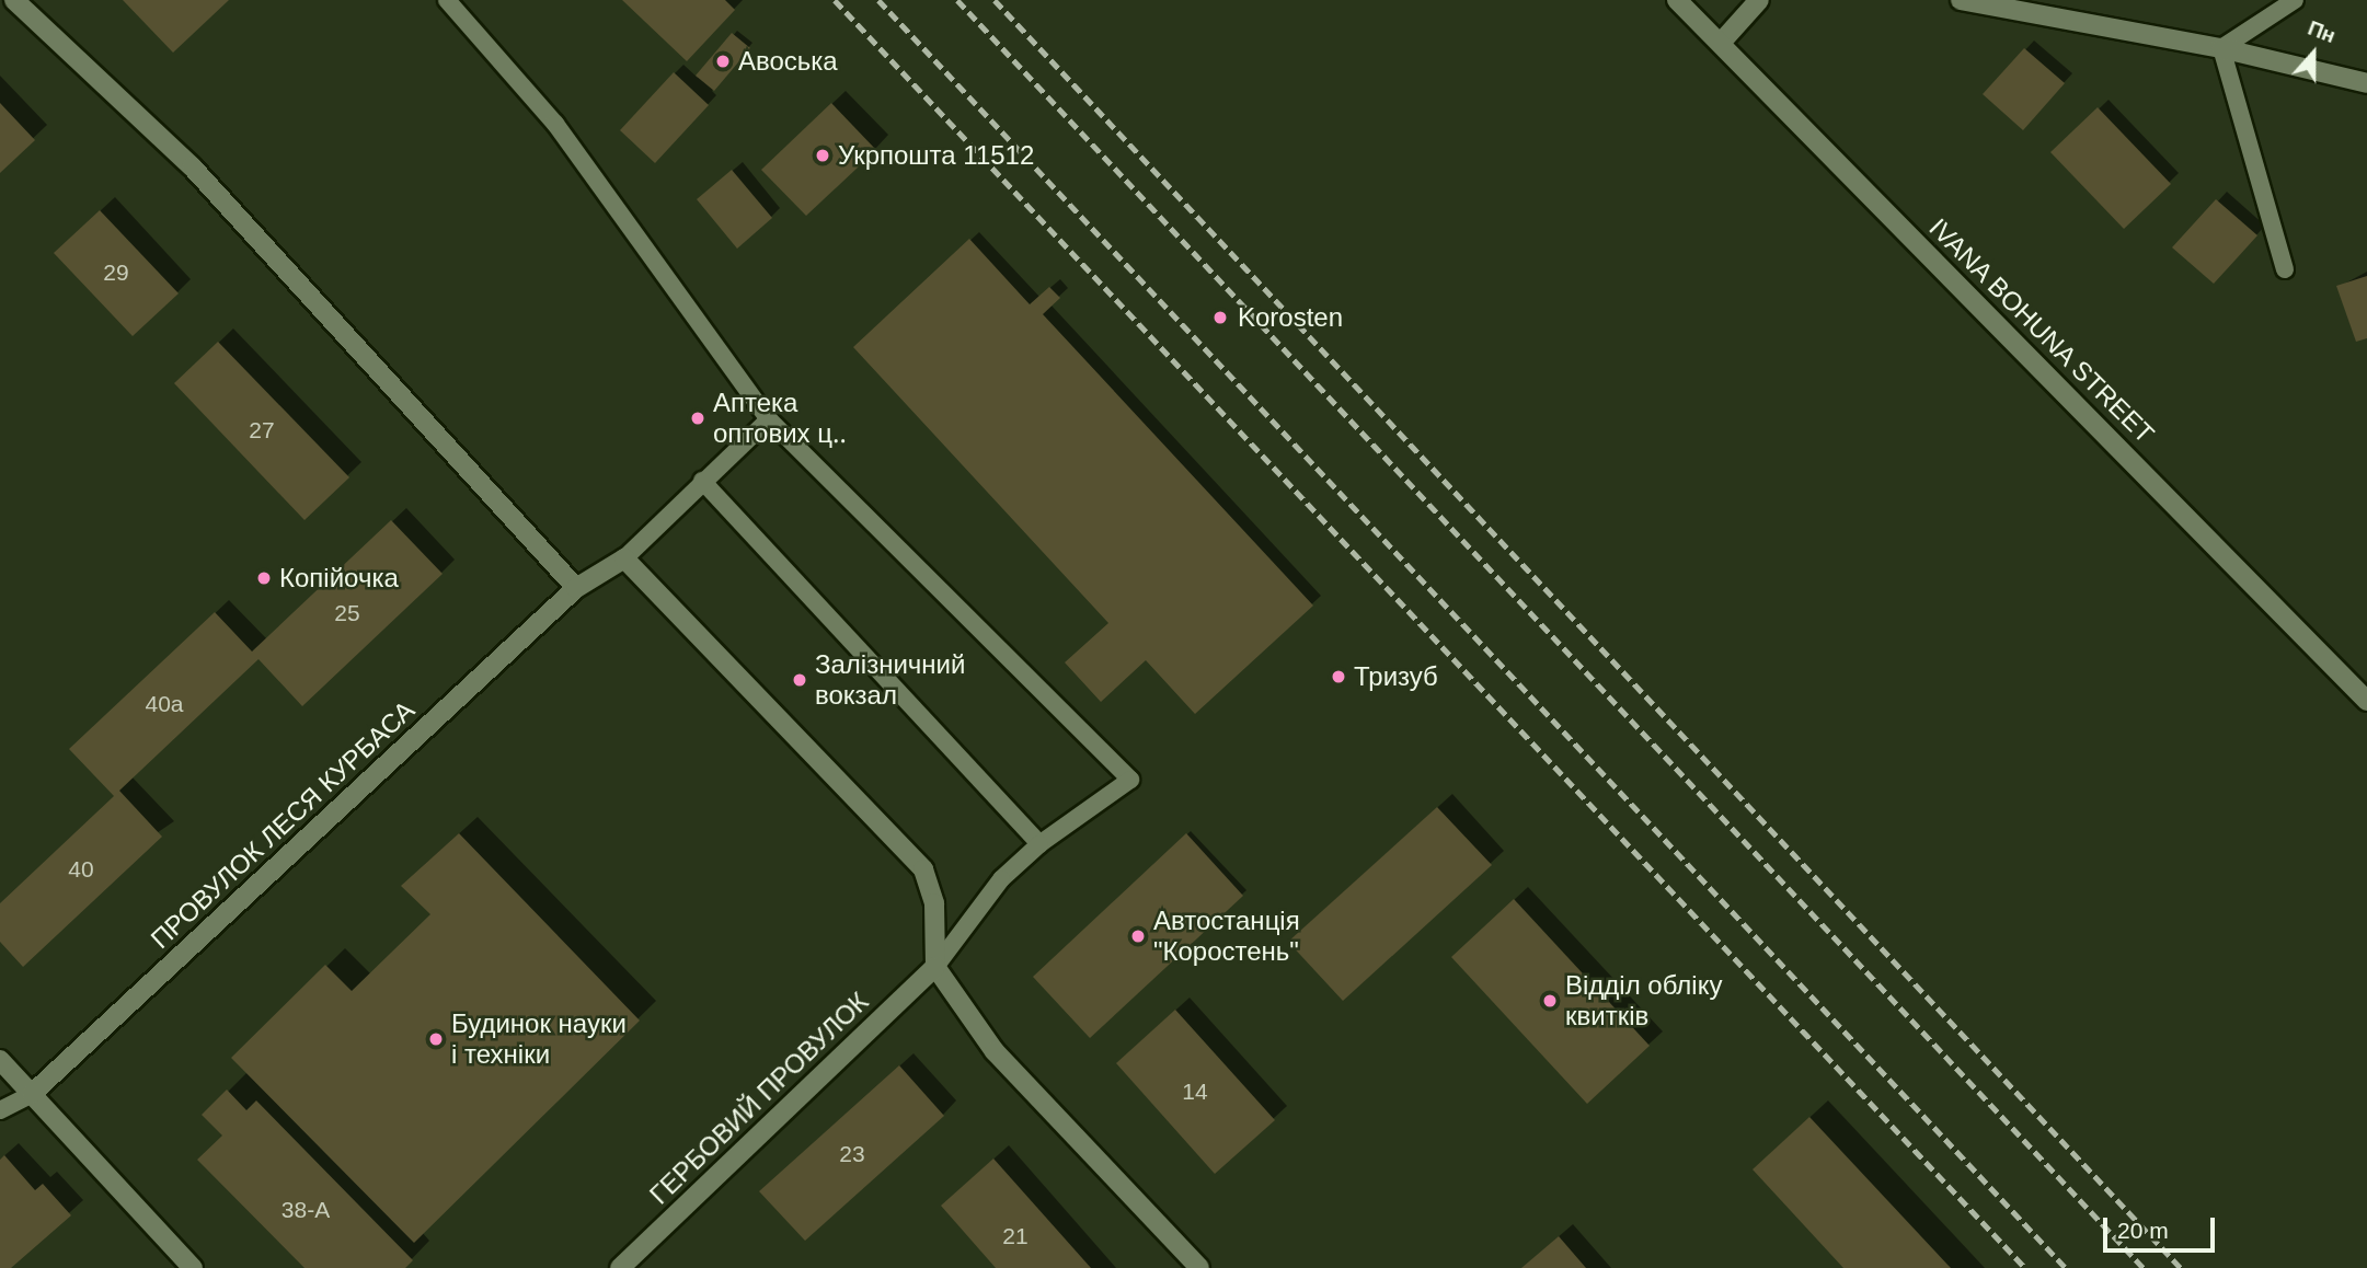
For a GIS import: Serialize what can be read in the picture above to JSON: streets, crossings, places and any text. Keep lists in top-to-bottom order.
{
  "streets": {
    "street": ["IVANA BOHUNA STREET", "ПРОВУЛОК ЛЕСЯ КУРБАСА", "ГЕРБОВИЙ ПРОВУЛОК"]
  },
  "places": [
    "Авоська",
    "Укрпошта 11512",
    "Korosten",
    "Аптека оптових ц‥",
    "Копійочка",
    "Тризуб",
    "Залізничний вокзал",
    "Автостанція \"Коростень\"",
    "Відділ обліку квитків",
    "Будинок науки і техніки"
  ],
  "house_numbers": [
    "29",
    "27",
    "25",
    "40а",
    "40",
    "14",
    "23",
    "38-А",
    "21"
  ],
  "scale_bar": "20 m",
  "north": "top"
}
